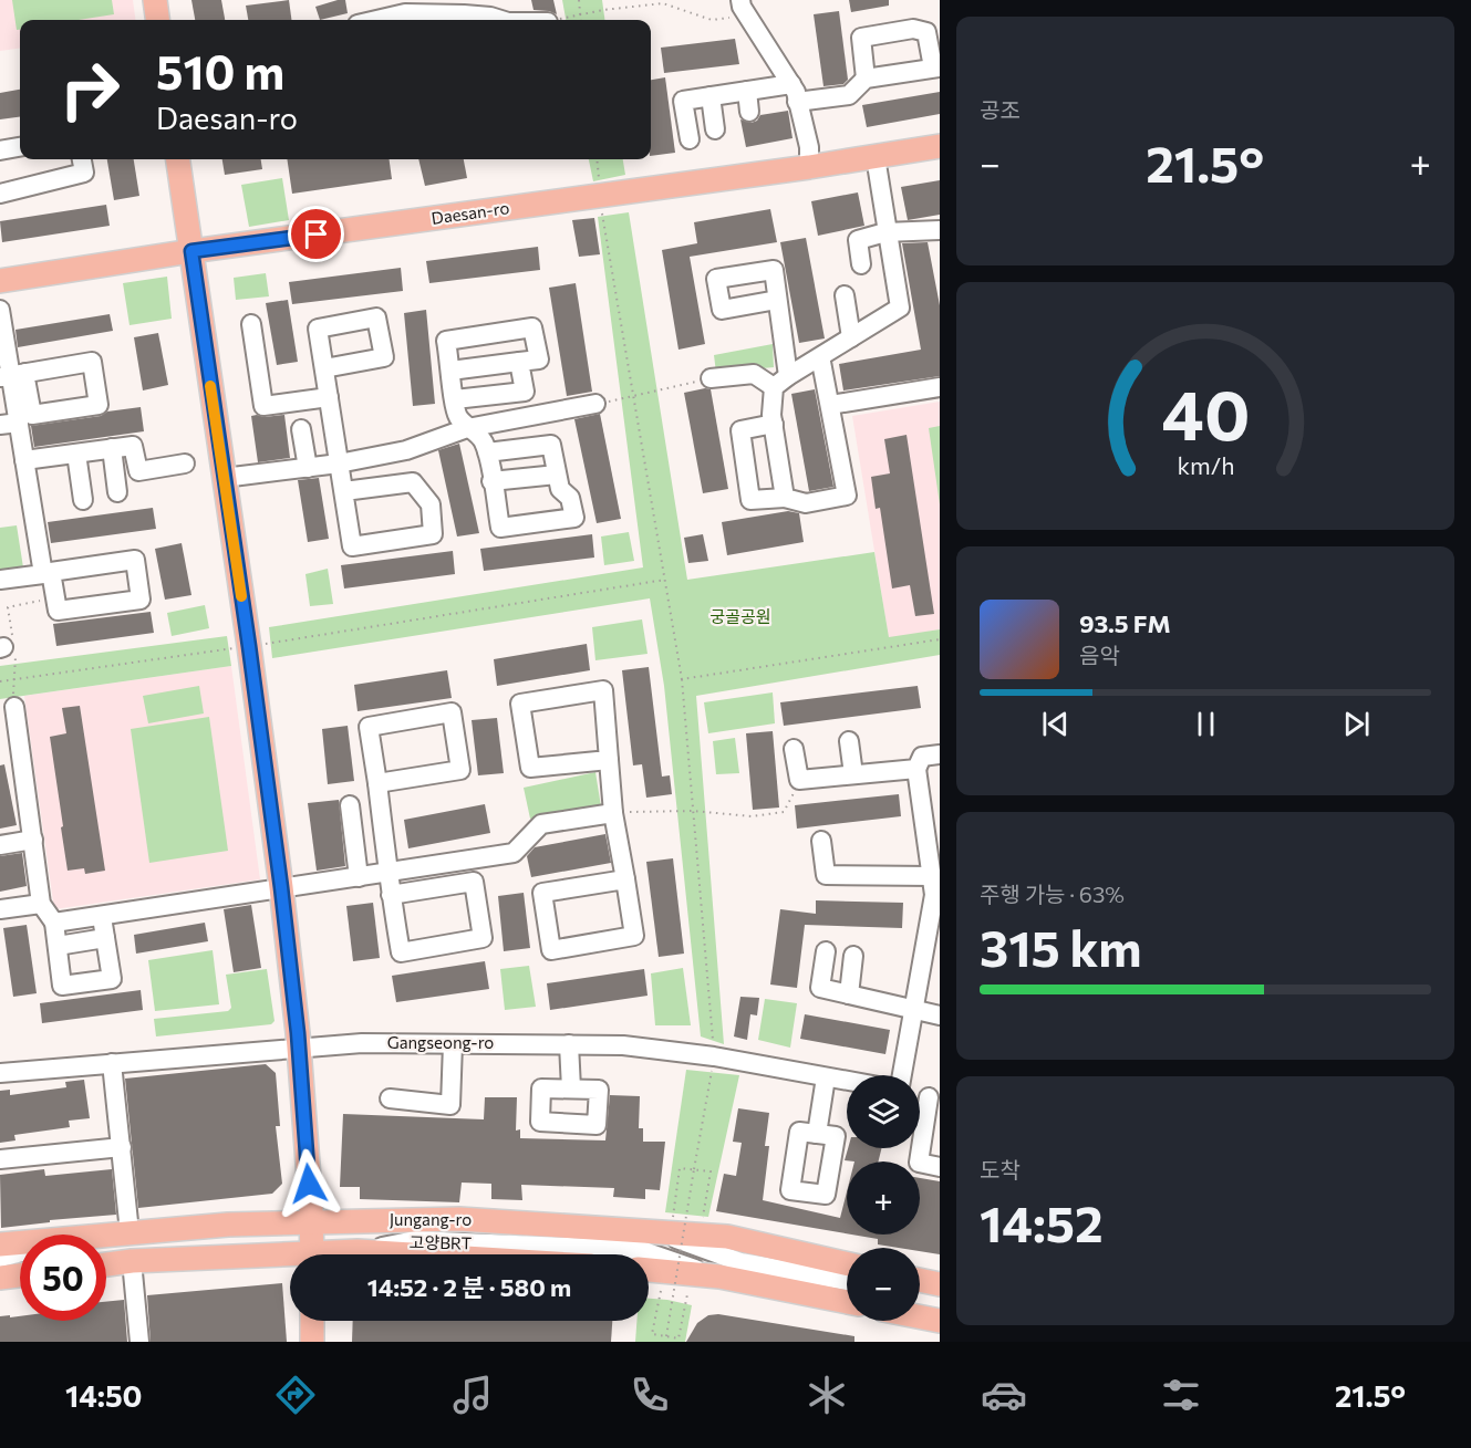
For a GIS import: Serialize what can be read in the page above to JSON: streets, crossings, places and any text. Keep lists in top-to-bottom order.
{
  "streets": {
    "main road": ["Daesan-ro", "Jungang-ro"],
    "street": ["Gangseong-ro", "고양BRT"]
  },
  "crossings": [
    ["Jungang-ro", "고양BRT"]
  ],
  "parks": ["궁골공원"],
  "page": {
    "tile": [
      "공조",
      ["주행 가능 · 63%", "315 km"],
      ["도착", "14:52"]
    ],
    "turn": ["510 m", "Daesan-ro"],
    "heat": ["−", "21.5°", "+"],
    "song": ["93.5 FM", "음악"],
    "map_buttons": ["+", "−"],
    "limit": "50",
    "trip": "14:52 · 2 분 · 580 m",
    "tabs": ["14:50", "21.5°"],
    "gauge": ["40", "km/h"]
  }
}
